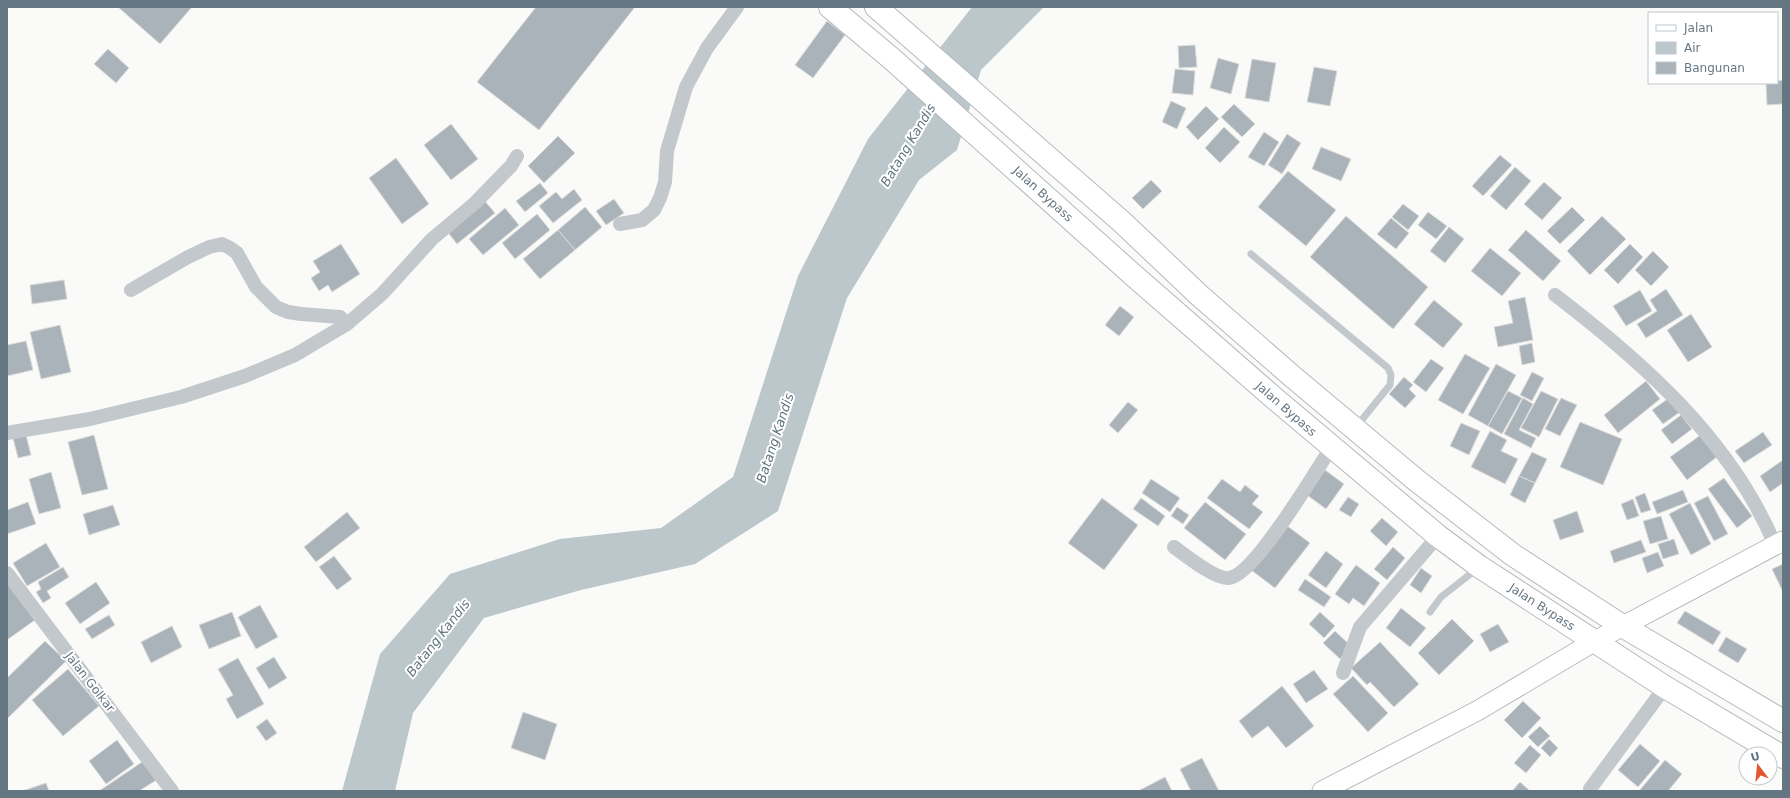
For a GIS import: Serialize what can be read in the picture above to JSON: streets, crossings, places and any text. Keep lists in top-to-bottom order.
{
  "streets": {
    "highway": ["Jalan Bypass"],
    "street": ["Jalan Golkar"]
  },
  "water": ["Batang Kandis"],
  "legend": ["Jalan", "Air", "Bangunan"],
  "north": "top"
}
